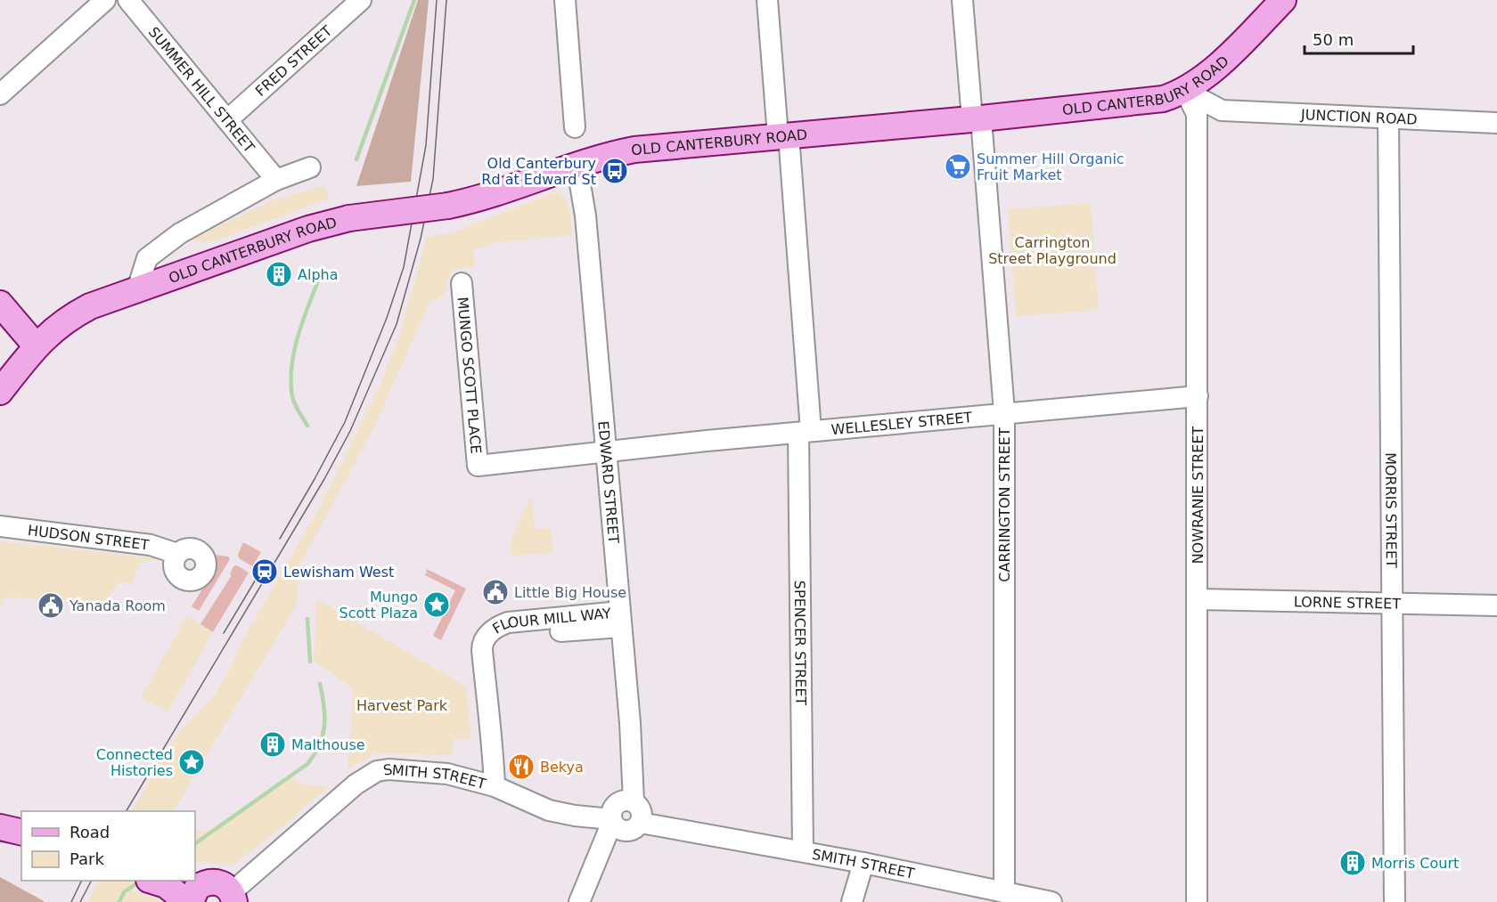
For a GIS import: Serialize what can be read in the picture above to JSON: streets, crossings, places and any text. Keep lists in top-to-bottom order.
{
  "streets": {
    "main road": ["OLD CANTERBURY ROAD"],
    "street": [
      "FRED STREET",
      "SUMMER HILL STREET",
      "JUNCTION ROAD",
      "MUNGO SCOTT PLACE",
      "WELLESLEY STREET",
      "EDWARD STREET",
      "NOWRANIE STREET",
      "CARRINGTON STREET",
      "MORRIS STREET",
      "HUDSON STREET",
      "LORNE STREET",
      "FLOUR MILL WAY",
      "SPENCER STREET",
      "SMITH STREET"
    ]
  },
  "crossings": [
    ["FRED STREET", "SUMMER HILL STREET"],
    ["OLD CANTERBURY ROAD", "SUMMER HILL STREET"],
    ["OLD CANTERBURY ROAD", "JUNCTION ROAD"],
    ["OLD CANTERBURY ROAD", "EDWARD STREET"],
    ["OLD CANTERBURY ROAD", "NOWRANIE STREET"],
    ["OLD CANTERBURY ROAD", "CARRINGTON STREET"],
    ["OLD CANTERBURY ROAD", "SPENCER STREET"],
    ["JUNCTION ROAD", "NOWRANIE STREET"],
    ["JUNCTION ROAD", "MORRIS STREET"],
    ["MUNGO SCOTT PLACE", "WELLESLEY STREET"],
    ["MUNGO SCOTT PLACE", "EDWARD STREET"],
    ["WELLESLEY STREET", "EDWARD STREET"],
    ["WELLESLEY STREET", "NOWRANIE STREET"],
    ["WELLESLEY STREET", "CARRINGTON STREET"],
    ["WELLESLEY STREET", "SPENCER STREET"],
    ["EDWARD STREET", "FLOUR MILL WAY"],
    ["EDWARD STREET", "SMITH STREET"],
    ["NOWRANIE STREET", "LORNE STREET"],
    ["CARRINGTON STREET", "SMITH STREET"],
    ["MORRIS STREET", "LORNE STREET"],
    ["FLOUR MILL WAY", "SMITH STREET"],
    ["SPENCER STREET", "SMITH STREET"]
  ],
  "parks": ["Carrington Street Playground", "Harvest Park"],
  "places": {
    "supermarket": ["Summer Hill Organic Fruit Market"],
    "bus stop": ["Old Canterbury Rd at Edward St"],
    "building": ["Alpha", "Malthouse", "Morris Court"],
    "station": ["Lewisham West"],
    "public building": ["Little Big House", "Yanada Room"],
    "place": ["Mungo Scott Plaza", "Connected Histories"],
    "restaurant": ["Bekya"]
  },
  "legend": ["Road", "Park"],
  "scale_bar": "50 m"
}
